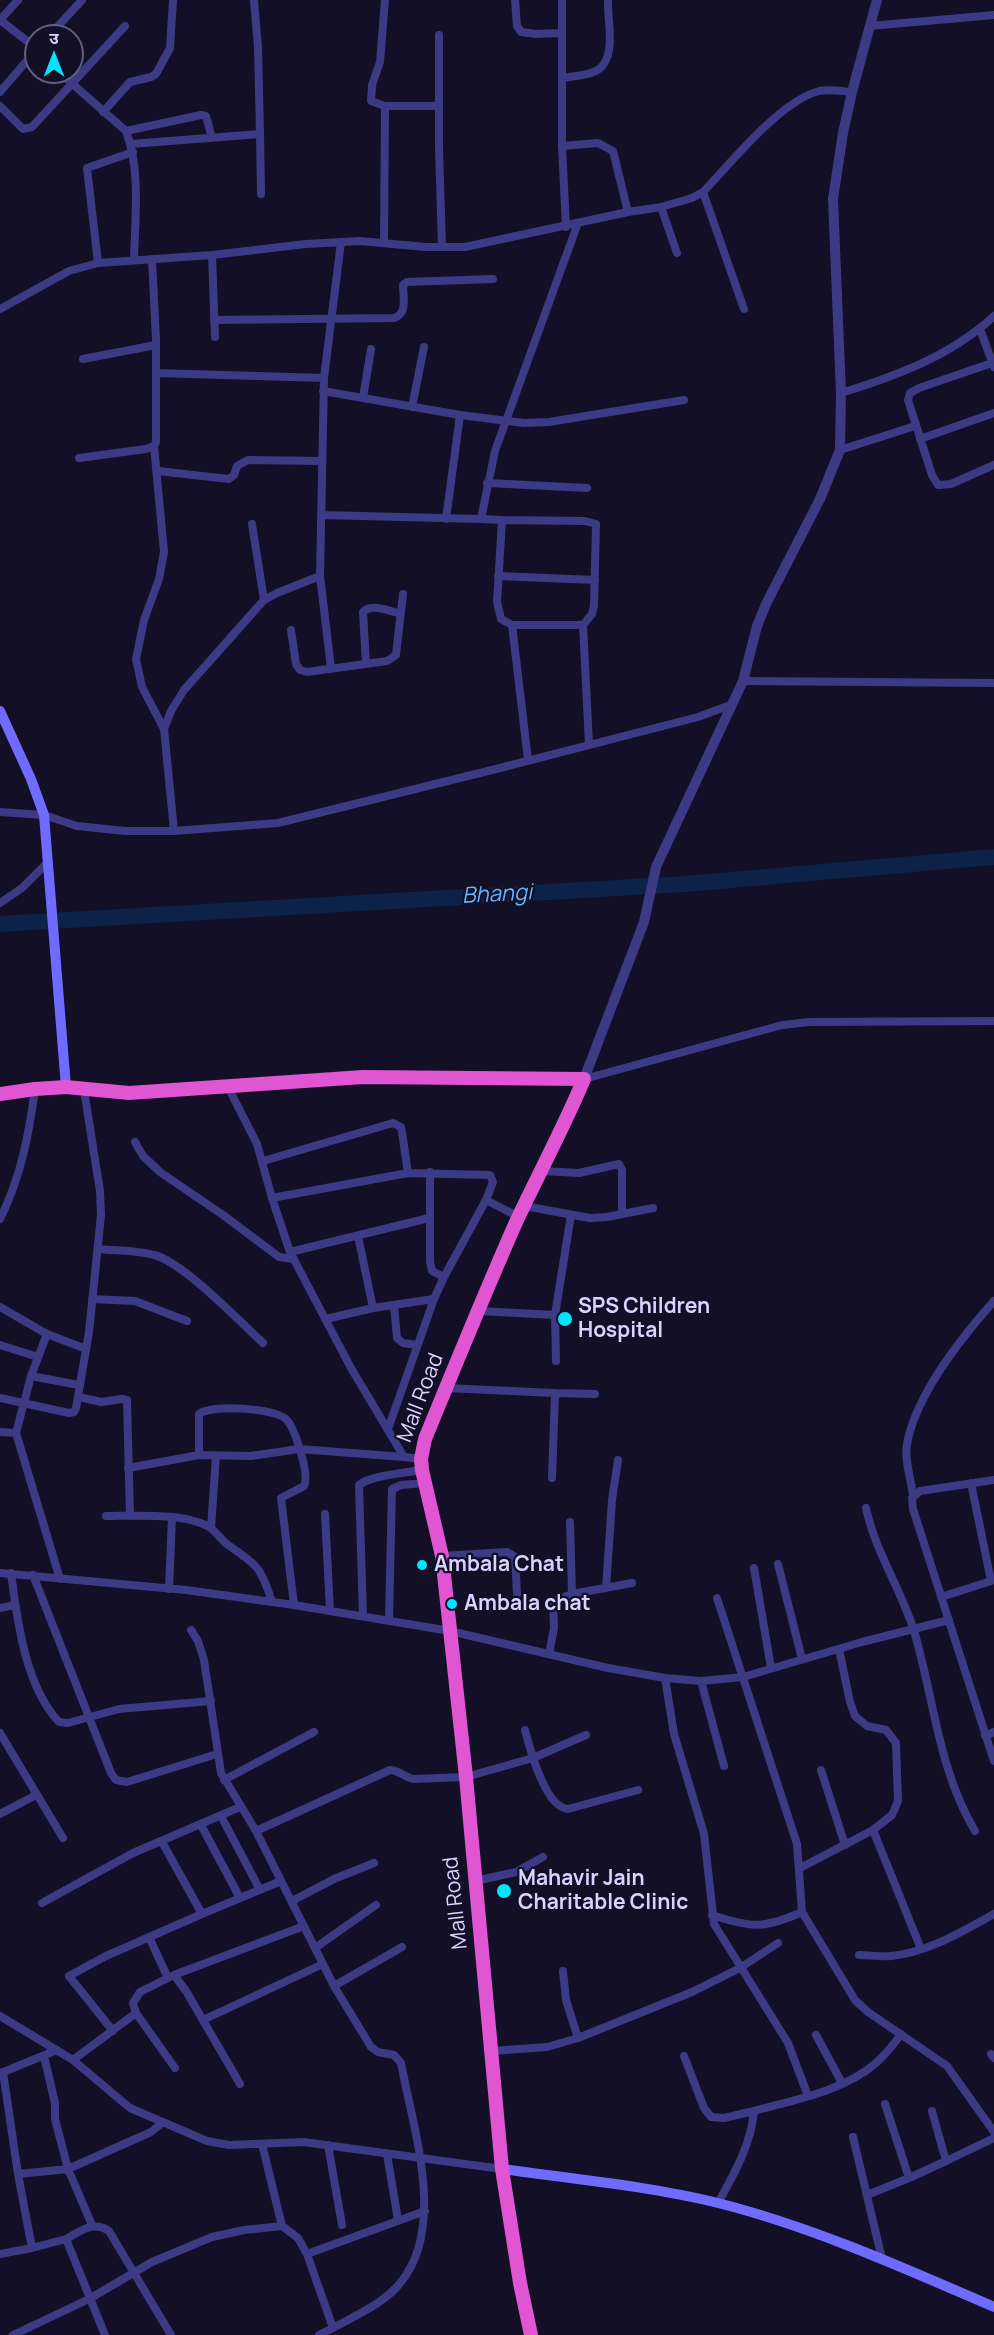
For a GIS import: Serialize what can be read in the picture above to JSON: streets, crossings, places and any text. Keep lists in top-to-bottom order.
{
  "streets": {
    "highway": ["Mall Road"]
  },
  "water": ["Bhangi"],
  "places": [
    "SPS Children Hospital",
    "Ambala Chat",
    "Ambala chat",
    "Mahavir Jain Charitable Clinic"
  ],
  "north": "top"
}
